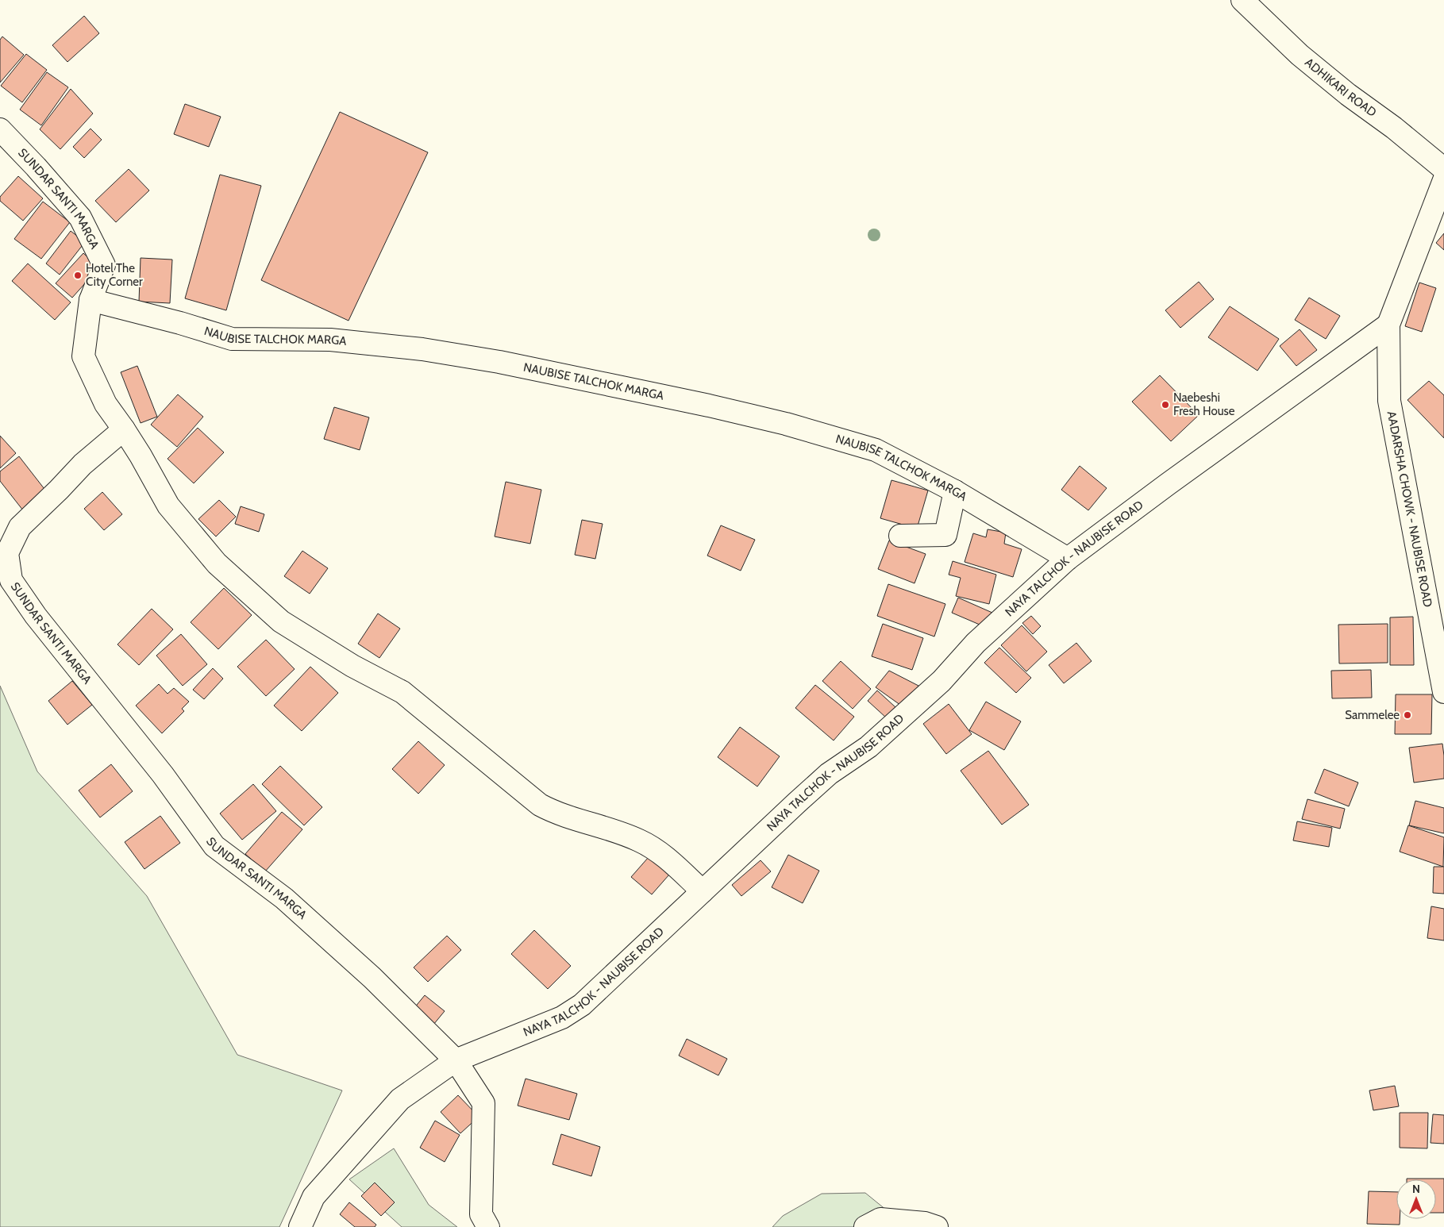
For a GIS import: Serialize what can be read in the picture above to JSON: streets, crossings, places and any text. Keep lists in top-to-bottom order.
{
  "streets": {
    "street": [
      "ADHIKARI ROAD",
      "SUNDAR SANTI MARGA",
      "NAUBISE TALCHOK MARGA",
      "AADARSHA CHOWK - NAUBISE ROAD",
      "NAYA TALCHOK - NAUBISE ROAD"
    ]
  },
  "crossings": [
    ["SUNDAR SANTI MARGA", "NAUBISE TALCHOK MARGA"],
    ["SUNDAR SANTI MARGA", "NAYA TALCHOK - NAUBISE ROAD"],
    ["NAUBISE TALCHOK MARGA", "NAYA TALCHOK - NAUBISE ROAD"],
    ["AADARSHA CHOWK - NAUBISE ROAD", "NAYA TALCHOK - NAUBISE ROAD"]
  ],
  "places": ["Hotel The City Corner", "Naebeshi Fresh House", "Sammelee"],
  "north": "top"
}
